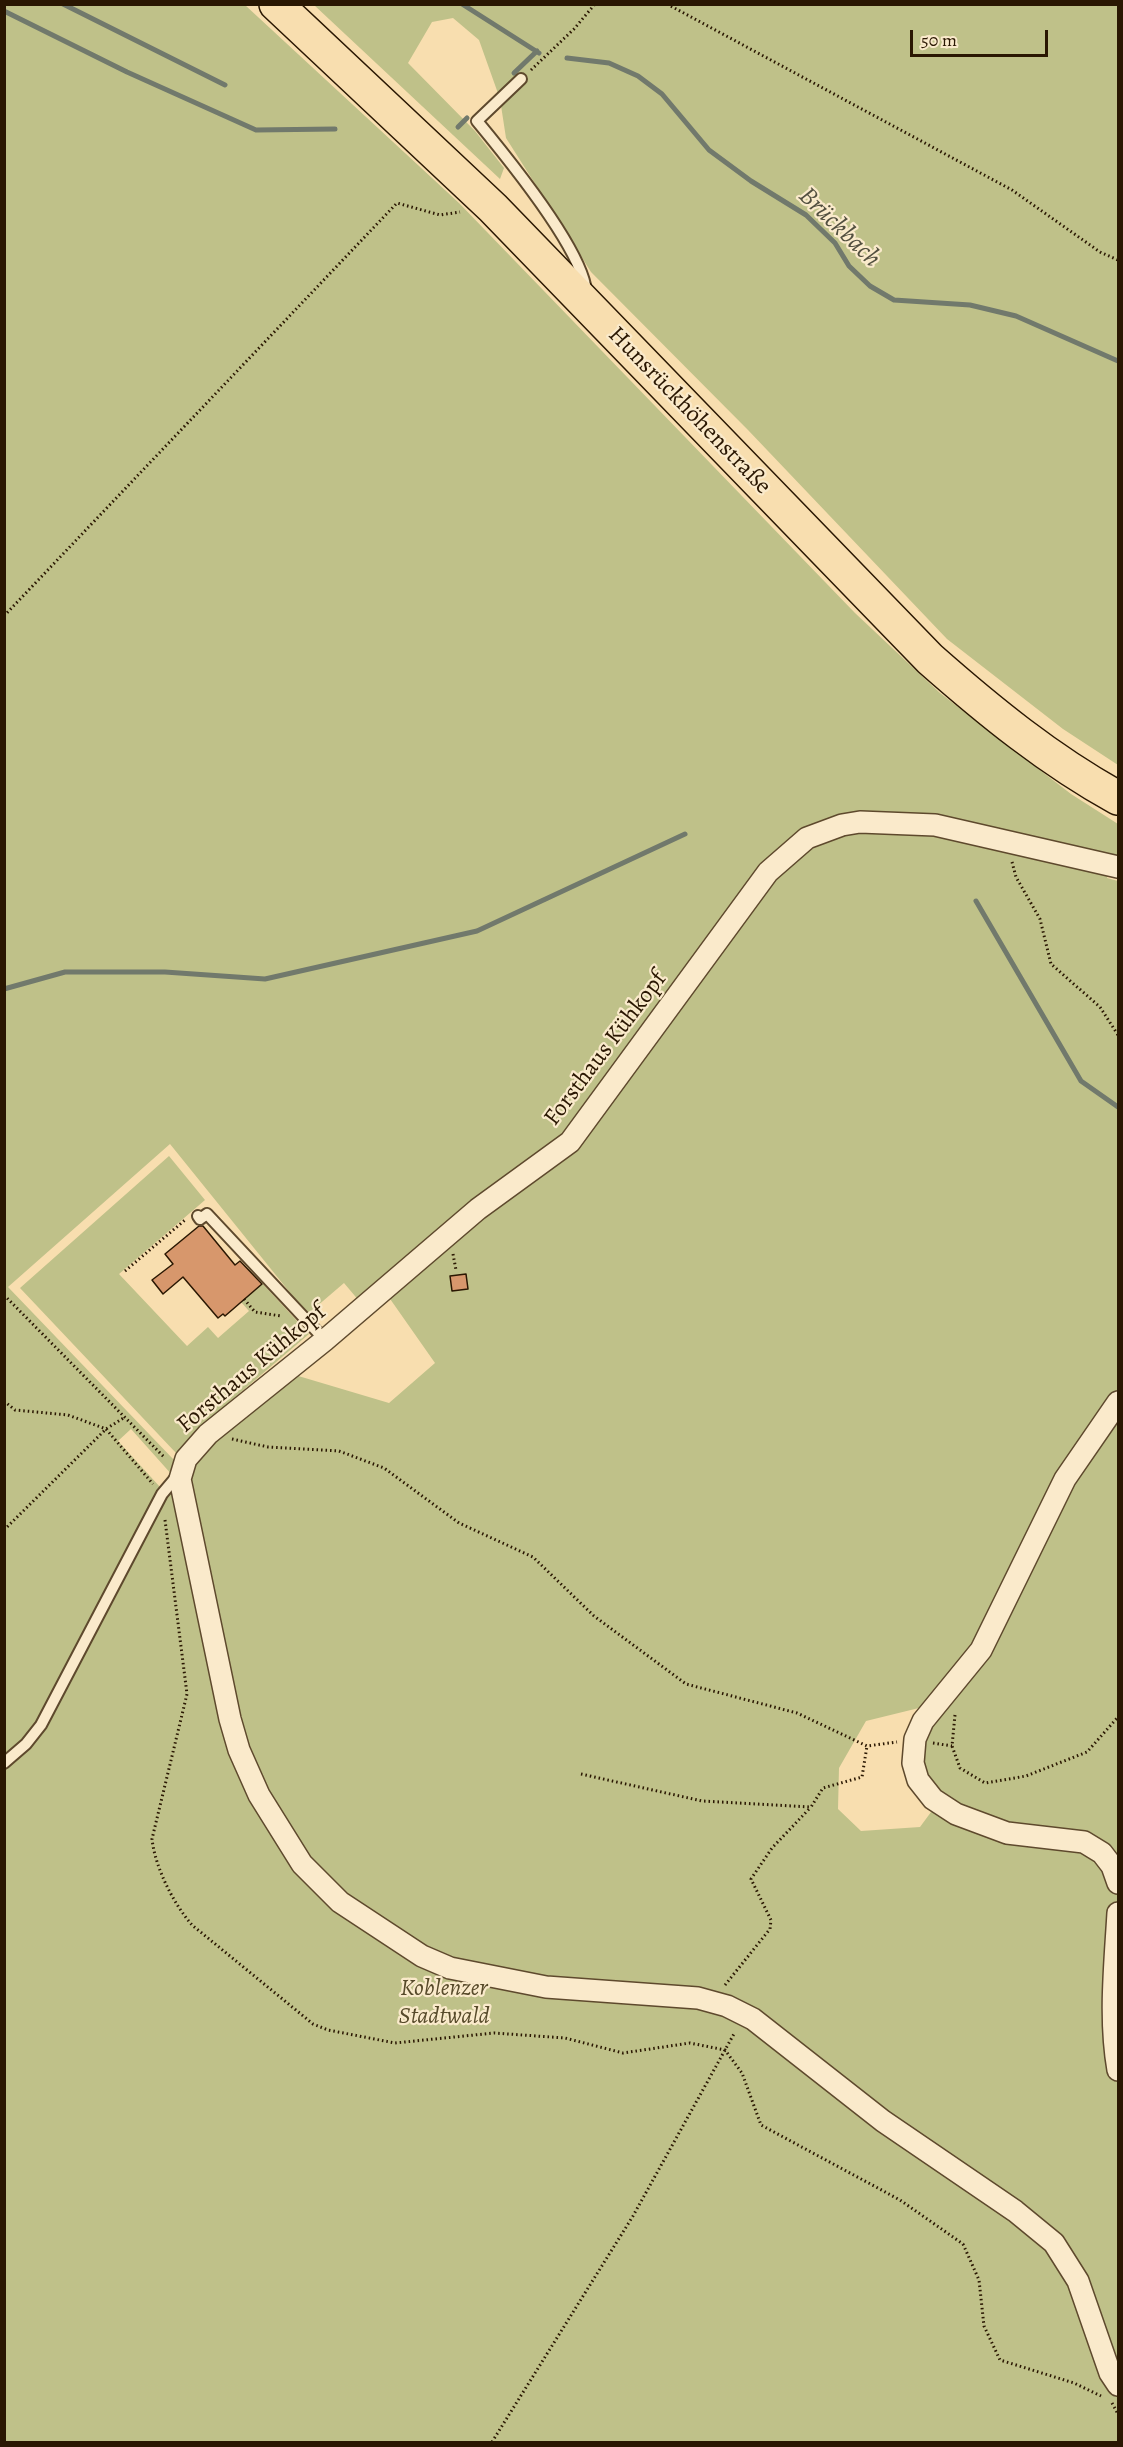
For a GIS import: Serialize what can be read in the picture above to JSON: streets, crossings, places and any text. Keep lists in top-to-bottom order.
{
  "streets": {
    "main road": ["Hunsrückhöhenstraße"],
    "street": ["Forsthaus Kühkopf"]
  },
  "water": ["Brückbach"],
  "parks": ["Koblenzer Stadtwald"],
  "scale_bar": "50 m"
}
